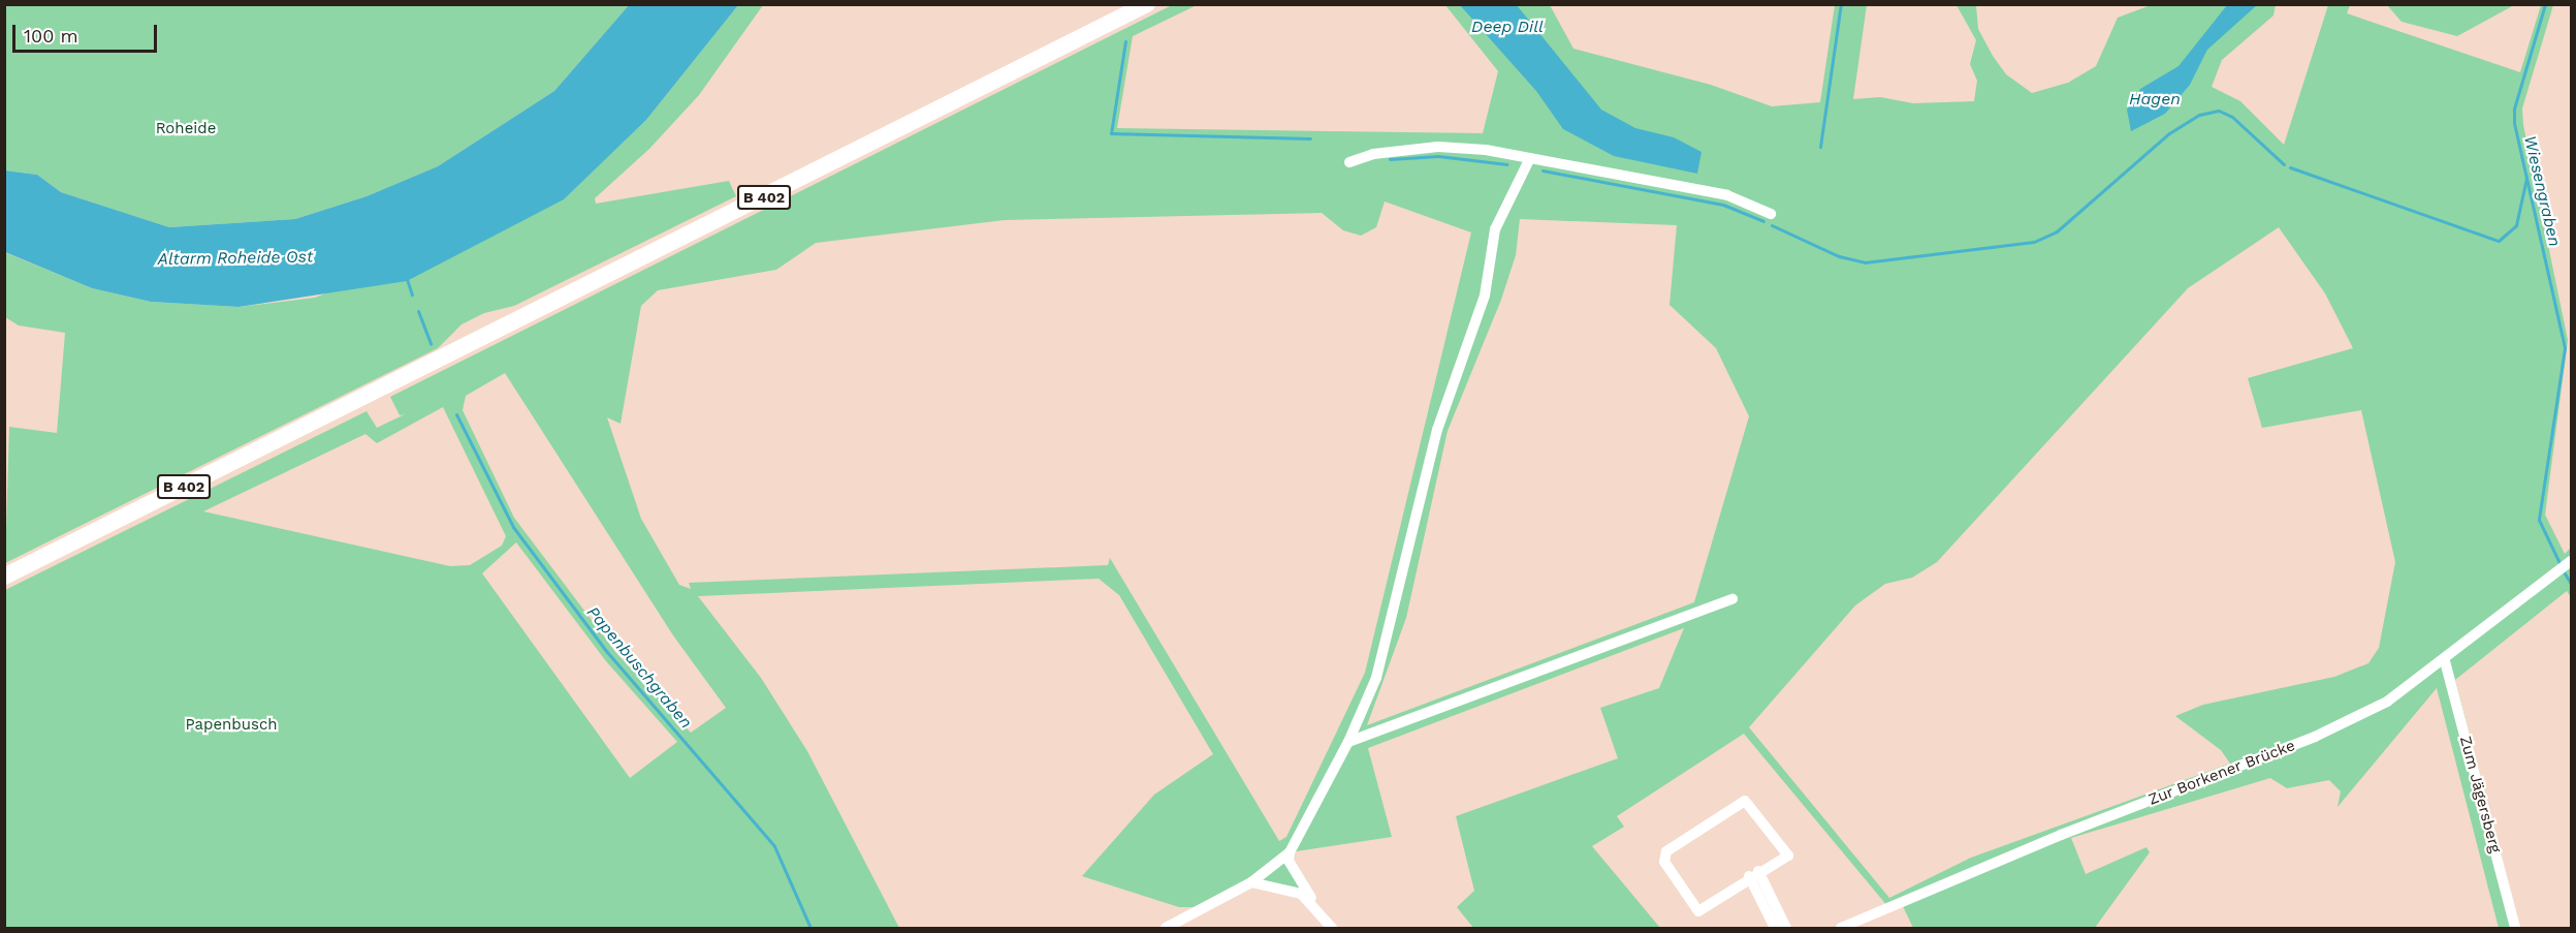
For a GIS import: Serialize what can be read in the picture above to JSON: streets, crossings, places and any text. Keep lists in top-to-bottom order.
{
  "streets": {
    "main road": ["B 402"],
    "street": ["Zur Borkener Brücke", "Zum Jägersberg"]
  },
  "crossings": [
    ["Zur Borkener Brücke", "Zum Jägersberg"]
  ],
  "water": [
    "Deep Dill",
    "Hagen",
    "Wiesengraben",
    "Altarm Roheide Ost",
    "Papenbuschgraben"
  ],
  "parks": ["Roheide", "Papenbusch"],
  "scale_bar": "100 m"
}
